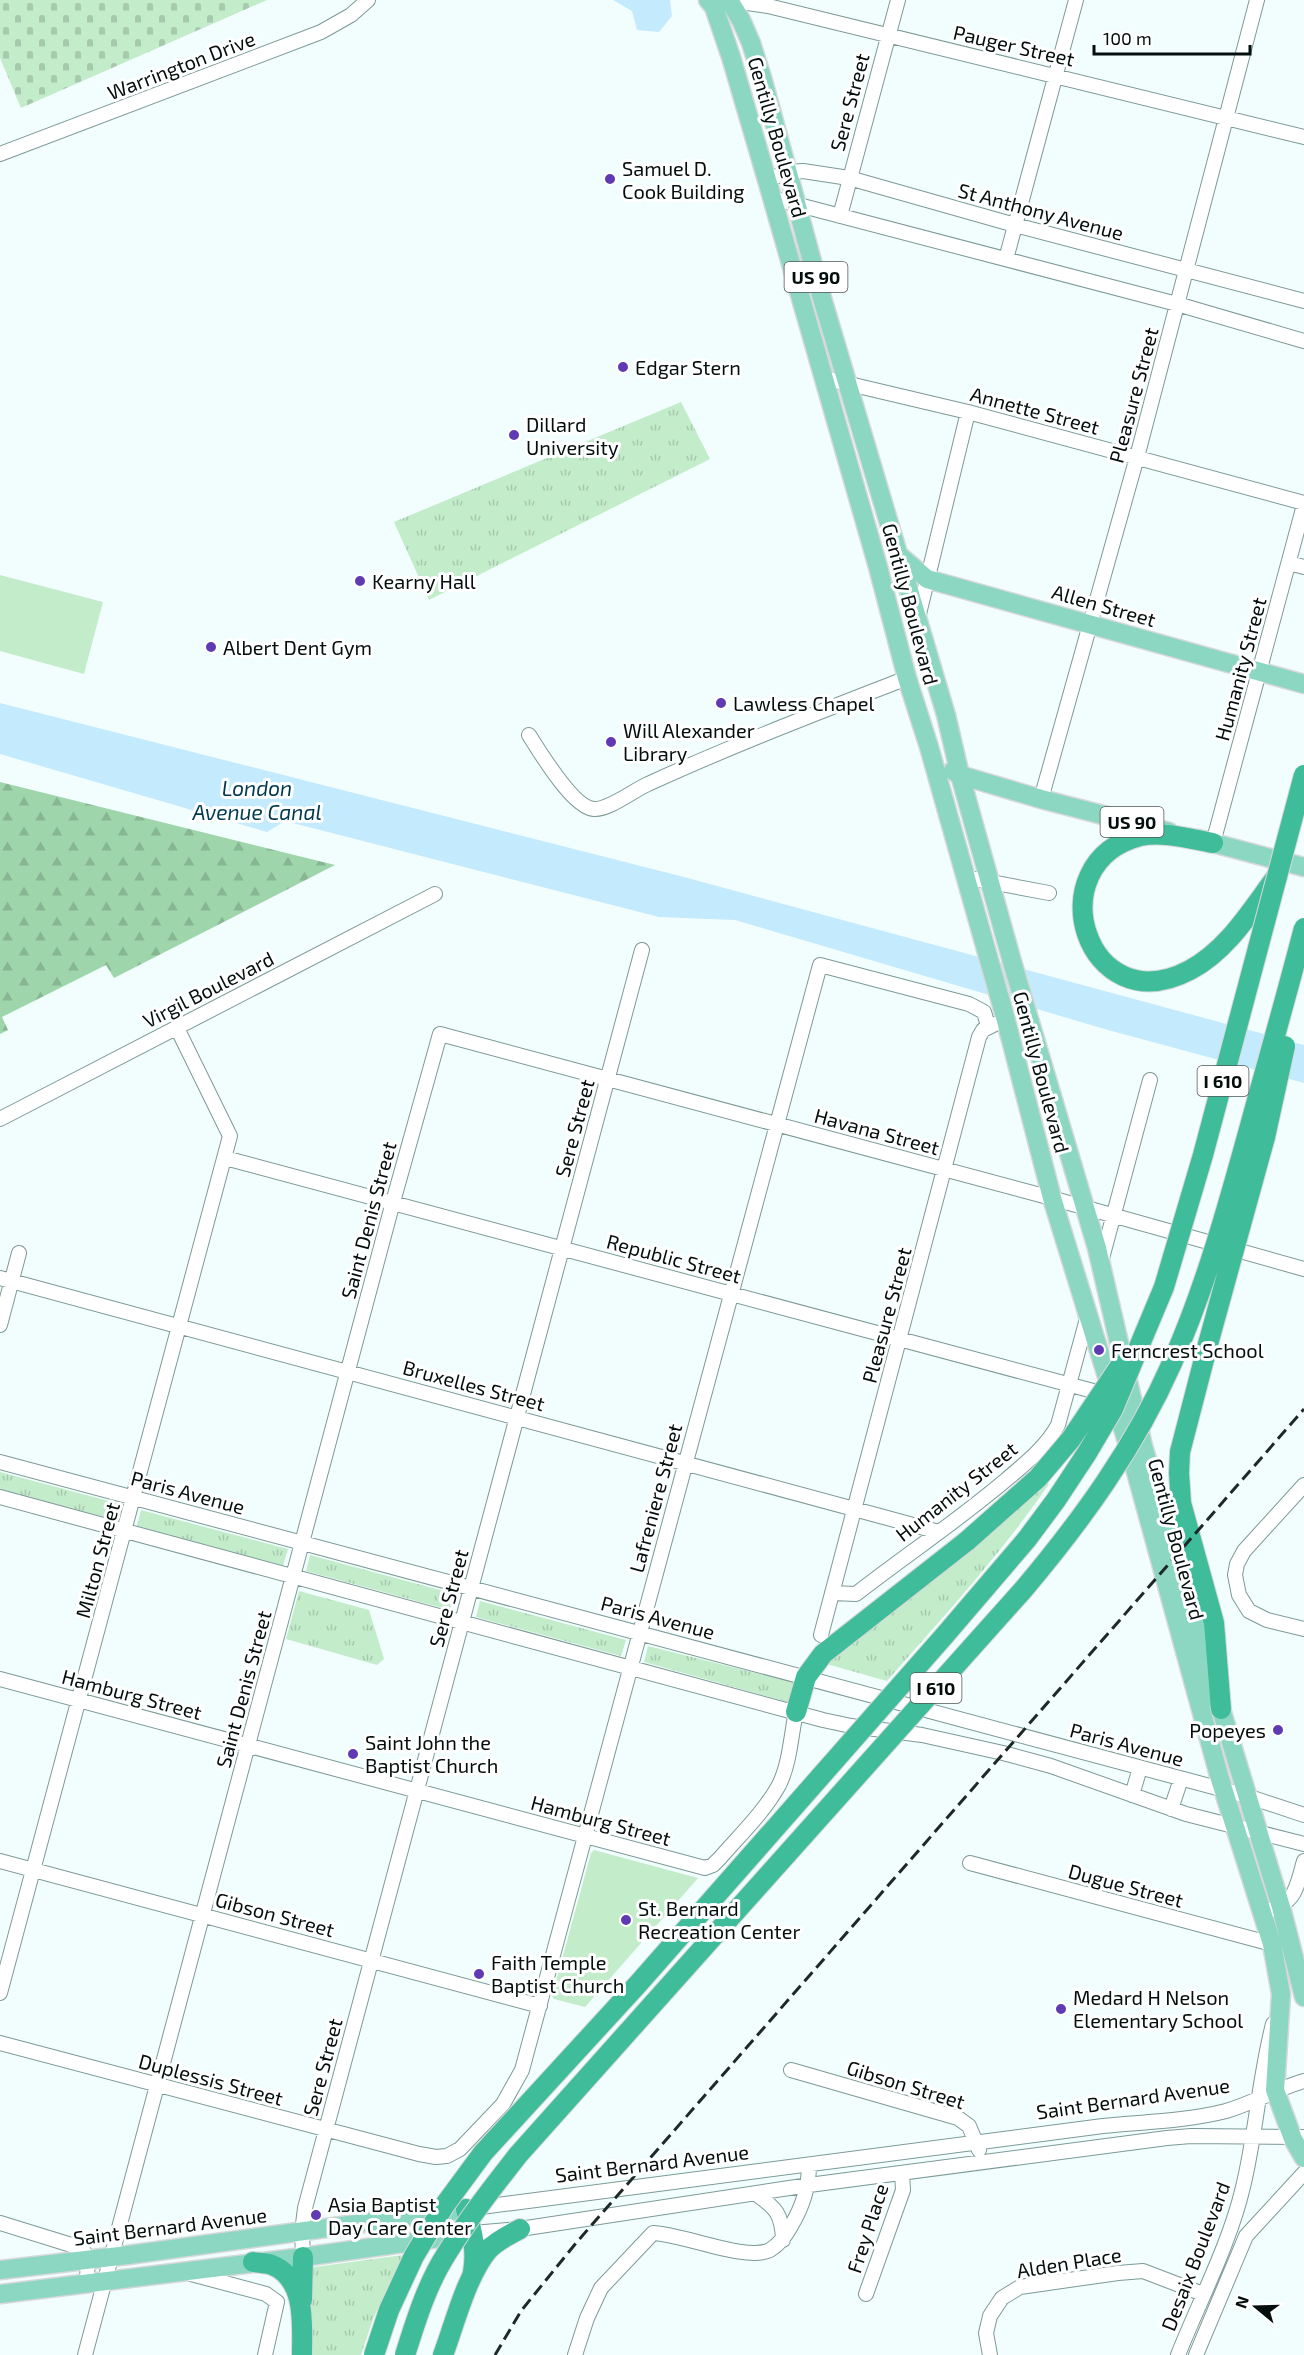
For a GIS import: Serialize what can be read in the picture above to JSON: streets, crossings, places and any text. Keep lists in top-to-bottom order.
{
  "streets": {
    "highway": ["I 610"],
    "main road": [
      "Gentilly Boulevard",
      "US 90",
      "Allen Street",
      "Saint Bernard Avenue"
    ],
    "street": [
      "Pauger Street",
      "Warrington Drive",
      "Sere Street",
      "St Anthony Avenue",
      "Pleasure Street",
      "Annette Street",
      "Humanity Street",
      "Virgil Boulevard",
      "Havana Street",
      "Saint Denis Street",
      "Republic Street",
      "Bruxelles Street",
      "Paris Avenue",
      "Lafreniere Street",
      "Milton Street",
      "Hamburg Street",
      "Dugue Street",
      "Gibson Street",
      "Duplessis Street",
      "Frey Place",
      "Desaix Boulevard",
      "Alden Place"
    ]
  },
  "crossings": [
    ["Pauger Street", "Sere Street"],
    ["Pauger Street", "Gentilly Boulevard"],
    ["Pauger Street", "Pleasure Street"],
    ["Sere Street", "St Anthony Avenue"],
    ["Sere Street", "Havana Street"],
    ["Sere Street", "Republic Street"],
    ["Sere Street", "Bruxelles Street"],
    ["Sere Street", "Paris Avenue"],
    ["Sere Street", "Hamburg Street"],
    ["Sere Street", "Gibson Street"],
    ["Sere Street", "Duplessis Street"],
    ["Sere Street", "Saint Bernard Avenue"],
    ["Gentilly Boulevard", "St Anthony Avenue"],
    ["Gentilly Boulevard", "US 90"],
    ["Gentilly Boulevard", "Pleasure Street"],
    ["Gentilly Boulevard", "Annette Street"],
    ["Gentilly Boulevard", "Allen Street"],
    ["Gentilly Boulevard", "Humanity Street"],
    ["Gentilly Boulevard", "Havana Street"],
    ["Gentilly Boulevard", "Republic Street"],
    ["Gentilly Boulevard", "Paris Avenue"],
    ["Gentilly Boulevard", "Lafreniere Street"],
    ["Gentilly Boulevard", "Dugue Street"],
    ["Gentilly Boulevard", "Saint Bernard Avenue"],
    ["Gentilly Boulevard", "Desaix Boulevard"],
    ["St Anthony Avenue", "Pleasure Street"],
    ["US 90", "Pleasure Street"],
    ["US 90", "Humanity Street"],
    ["Pleasure Street", "Annette Street"],
    ["Pleasure Street", "Allen Street"],
    ["Pleasure Street", "Humanity Street"],
    ["Pleasure Street", "Havana Street"],
    ["Pleasure Street", "Republic Street"],
    ["Pleasure Street", "Bruxelles Street"],
    ["Pleasure Street", "Lafreniere Street"],
    ["Annette Street", "Humanity Street"],
    ["Allen Street", "Humanity Street"],
    ["Humanity Street", "Republic Street"],
    ["Humanity Street", "Bruxelles Street"],
    ["Virgil Boulevard", "Milton Street"],
    ["Havana Street", "Saint Denis Street"],
    ["Havana Street", "Lafreniere Street"],
    ["Saint Denis Street", "Republic Street"],
    ["Saint Denis Street", "Bruxelles Street"],
    ["Saint Denis Street", "Paris Avenue"],
    ["Saint Denis Street", "Hamburg Street"],
    ["Saint Denis Street", "Gibson Street"],
    ["Saint Denis Street", "Duplessis Street"],
    ["Saint Denis Street", "Saint Bernard Avenue"],
    ["Republic Street", "Lafreniere Street"],
    ["Republic Street", "Milton Street"],
    ["Bruxelles Street", "Lafreniere Street"],
    ["Bruxelles Street", "Milton Street"],
    ["Paris Avenue", "Lafreniere Street"],
    ["Paris Avenue", "Milton Street"],
    ["Lafreniere Street", "Hamburg Street"],
    ["Lafreniere Street", "Gibson Street"],
    ["Lafreniere Street", "Duplessis Street"],
    ["Milton Street", "Hamburg Street"],
    ["Milton Street", "Gibson Street"],
    ["Gibson Street", "Saint Bernard Avenue"],
    ["Saint Bernard Avenue", "Desaix Boulevard"],
    ["Desaix Boulevard", "Alden Place"]
  ],
  "water": ["London Avenue Canal"],
  "places": [
    "Samuel D. Cook Building",
    "Edgar Stern",
    "Dillard University",
    "Kearny Hall",
    "Albert Dent Gym",
    "Lawless Chapel",
    "Will Alexander Library",
    "Ferncrest School",
    "Popeyes",
    "Saint John the Baptist Church",
    "St. Bernard Recreation Center",
    "Faith Temple Baptist Church",
    "Medard H Nelson Elementary School",
    "Asia Baptist Day Care Center"
  ],
  "scale_bar": "100 m",
  "north": "left"
}
